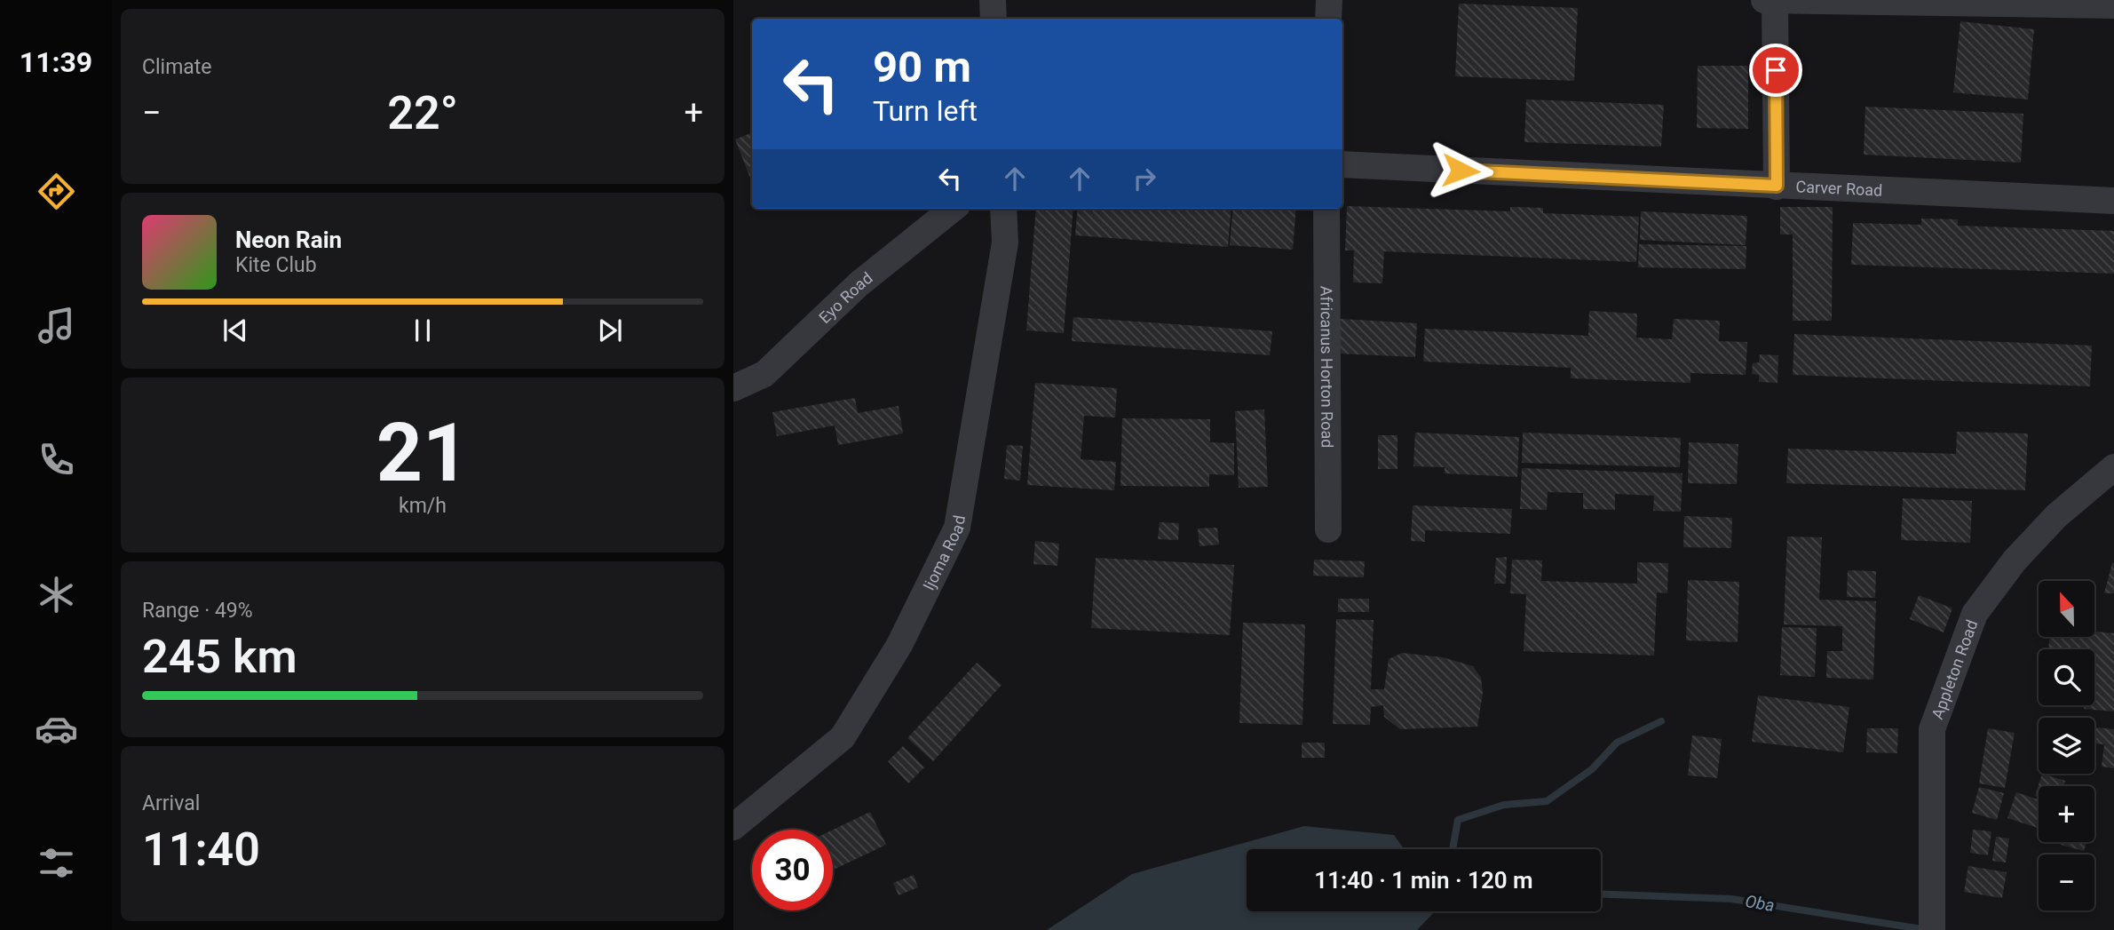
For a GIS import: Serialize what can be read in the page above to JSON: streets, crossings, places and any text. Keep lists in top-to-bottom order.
{
  "streets": {
    "street": [
      "Carver Road",
      "Eyo Road",
      "Africanus Horton Road",
      "Ijoma Road",
      "Appleton Road"
    ]
  },
  "water": ["Oba"],
  "north": "top",
  "page": {
    "tabs": "11:39",
    "tile": [
      "Climate",
      ["21", "km/h"],
      ["Range · 49%", "245 km"],
      ["Arrival", "11:40"]
    ],
    "turn": ["90 m", "Turn left"],
    "heat": ["−", "22°", "+"],
    "song": ["Neon Rain", "Kite Club"],
    "map_buttons": ["+", "−"],
    "limit": "30",
    "trip": "11:40 · 1 min · 120 m"
  }
}
